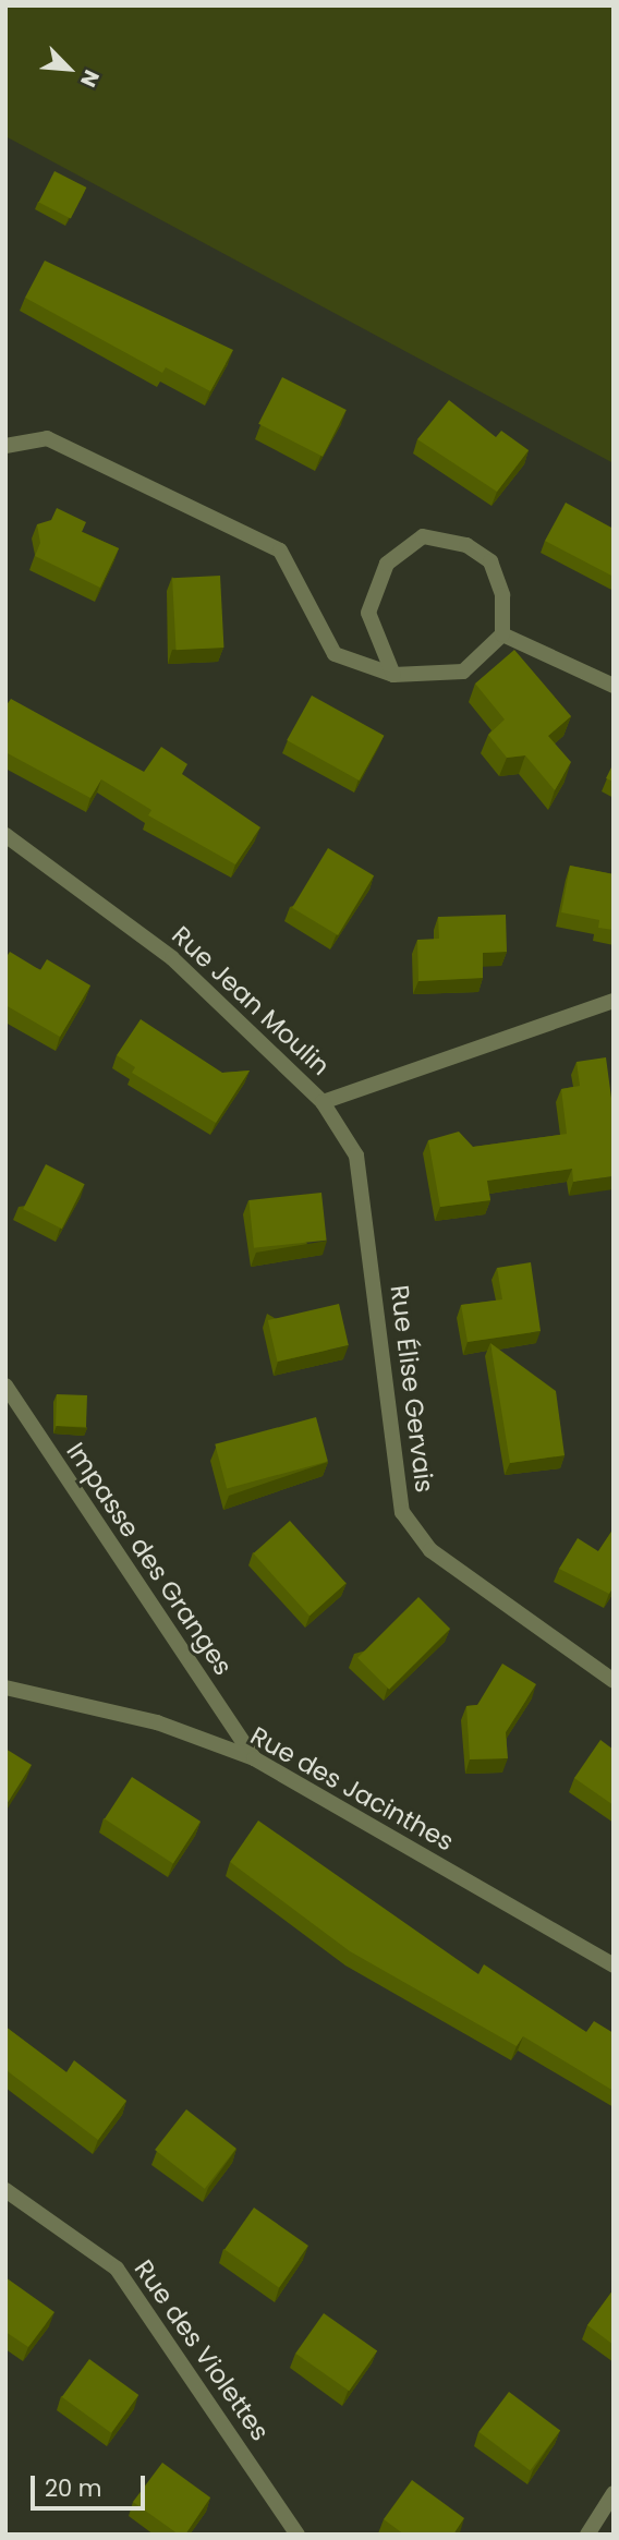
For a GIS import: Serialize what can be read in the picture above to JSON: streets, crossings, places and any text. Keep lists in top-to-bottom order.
{
  "streets": {
    "street": [
      "Rue Jean Moulin",
      "Rue Élise Gervais",
      "Impasse des Granges",
      "Rue des Jacinthes",
      "Rue des Violettes"
    ]
  },
  "crossings": [
    ["Rue Jean Moulin", "Rue Élise Gervais"],
    ["Impasse des Granges", "Rue des Jacinthes"]
  ],
  "scale_bar": "20 m",
  "north": "bottom right"
}
